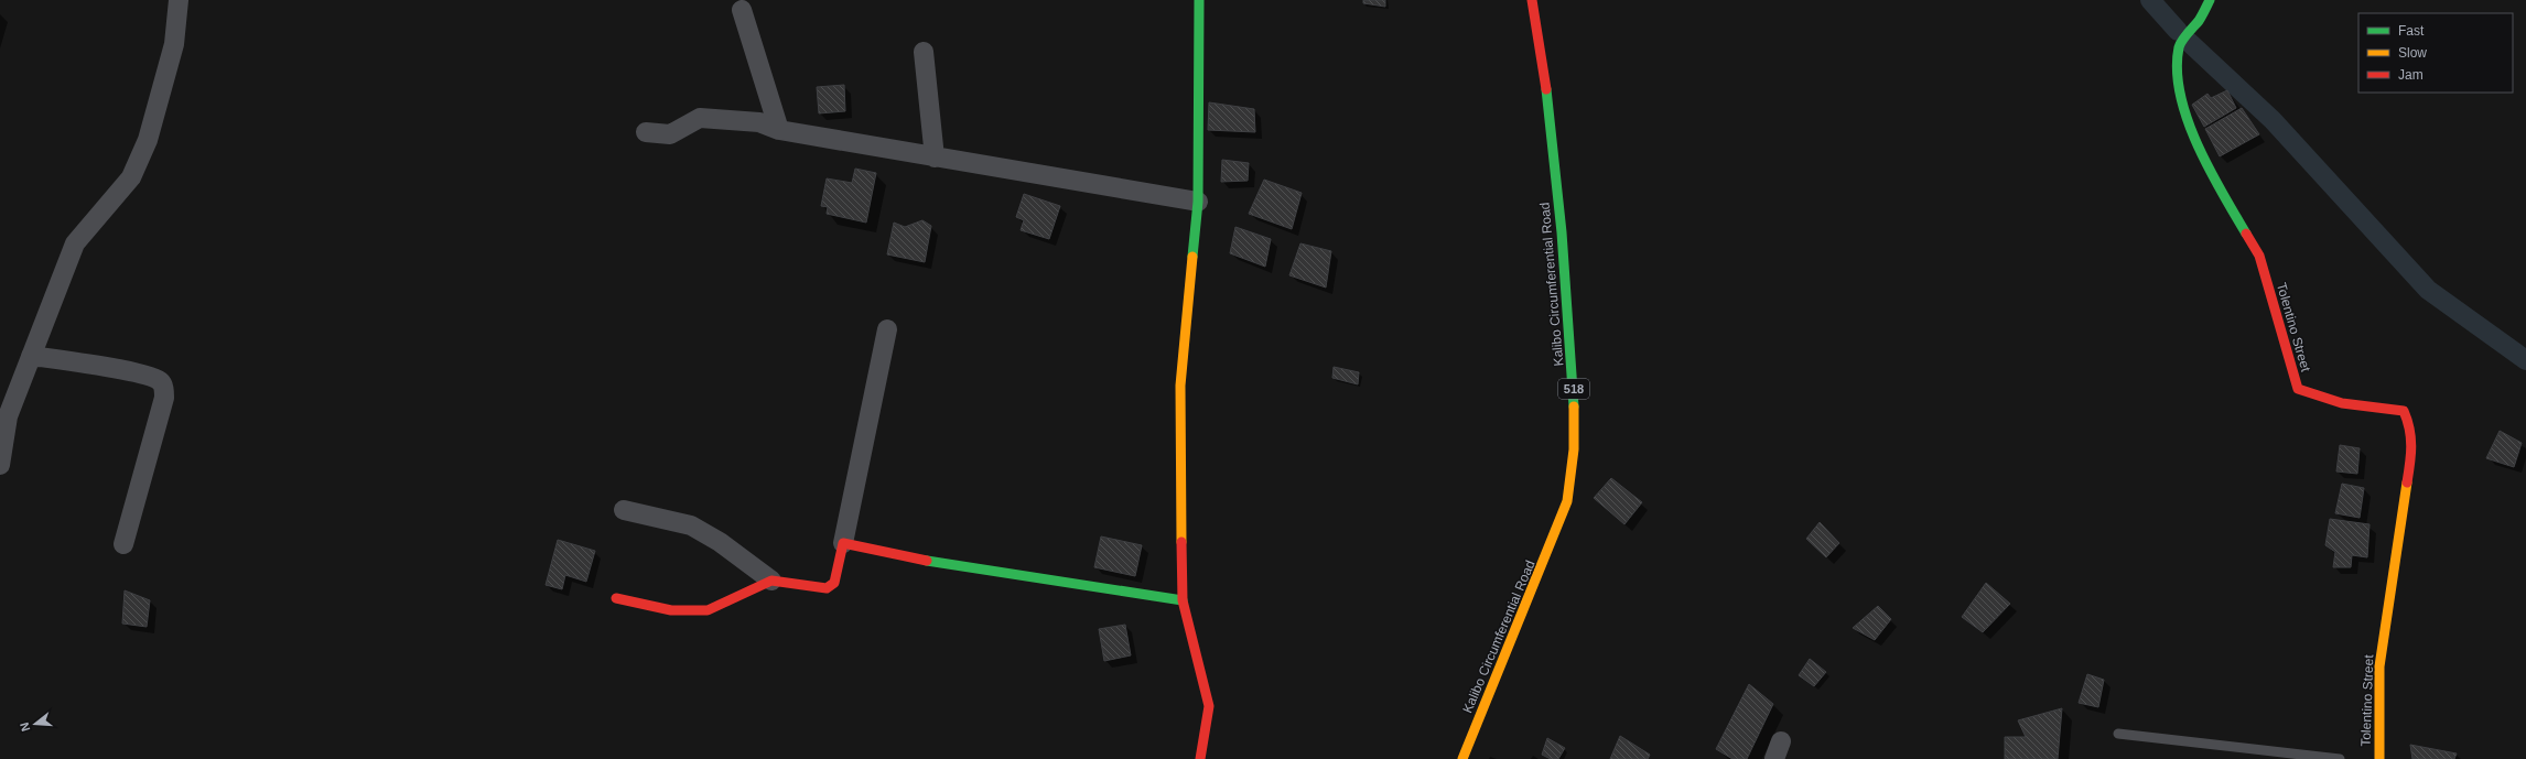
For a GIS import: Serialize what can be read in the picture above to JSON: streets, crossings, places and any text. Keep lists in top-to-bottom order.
{
  "streets": {
    "street": ["Kalibo Circumferential Road", "Tolentino Street", "518"]
  },
  "legend": ["Fast", "Slow", "Jam"],
  "north": "left"
}
